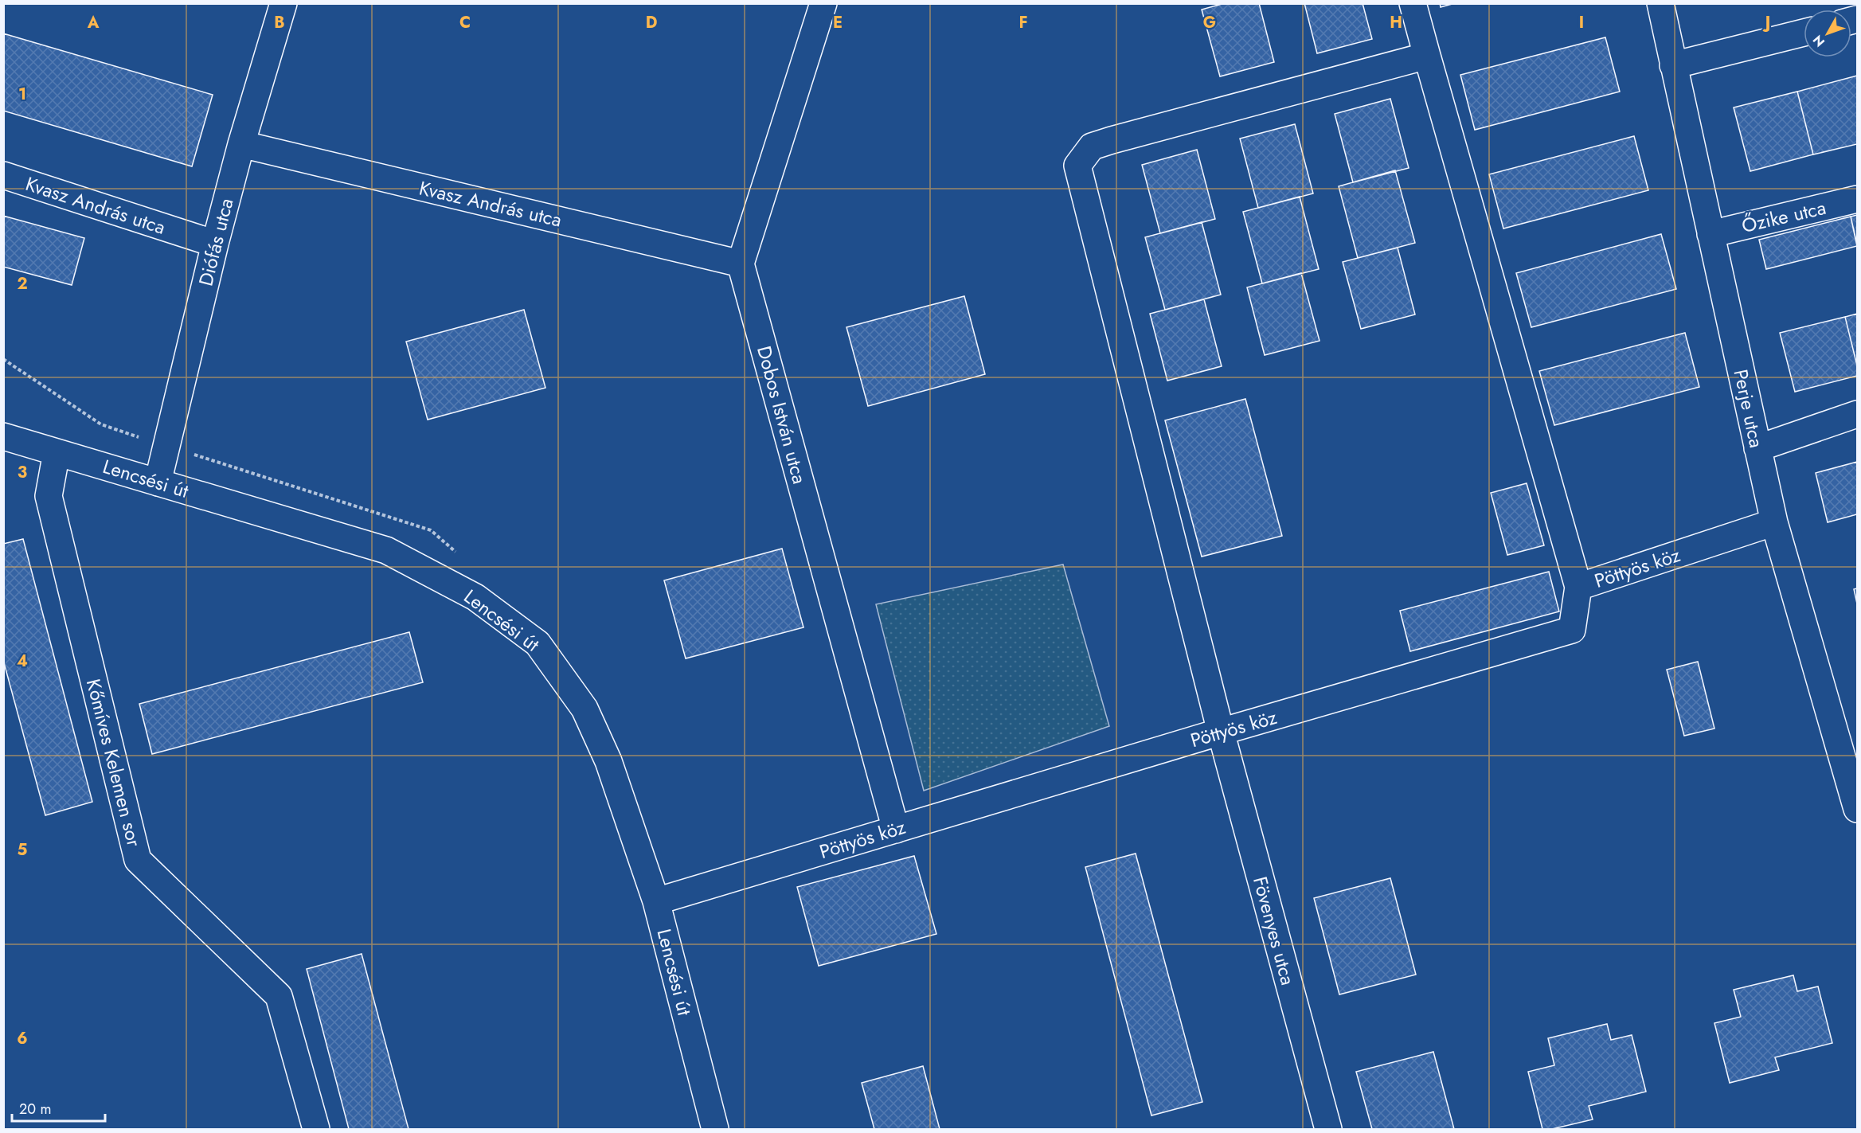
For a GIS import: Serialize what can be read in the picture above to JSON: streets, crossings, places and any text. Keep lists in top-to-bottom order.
{
  "streets": {
    "street": [
      "Kvasz András utca",
      "Őzike utca",
      "Diófás utca",
      "Perje utca",
      "Dobos István utca",
      "Lencsési út",
      "Pöttyös köz",
      "Kőmíves Kelemen sor",
      "Fövenyes utca"
    ]
  },
  "crossings": [
    ["Kvasz András utca", "Diófás utca"],
    ["Kvasz András utca", "Dobos István utca"],
    ["Őzike utca", "Perje utca"],
    ["Diófás utca", "Lencsési út"],
    ["Perje utca", "Pöttyös köz"],
    ["Dobos István utca", "Pöttyös köz"],
    ["Lencsési út", "Pöttyös köz"],
    ["Lencsési út", "Kőmíves Kelemen sor"],
    ["Pöttyös köz", "Fövenyes utca"]
  ],
  "scale_bar": "20 m",
  "north": "bottom left",
  "grid": {
    "columns": [
      "A",
      "B",
      "C",
      "D",
      "E",
      "F",
      "G",
      "H",
      "I",
      "J"
    ],
    "rows": [
      "1",
      "2",
      "3",
      "4",
      "5",
      "6"
    ]
  }
}
